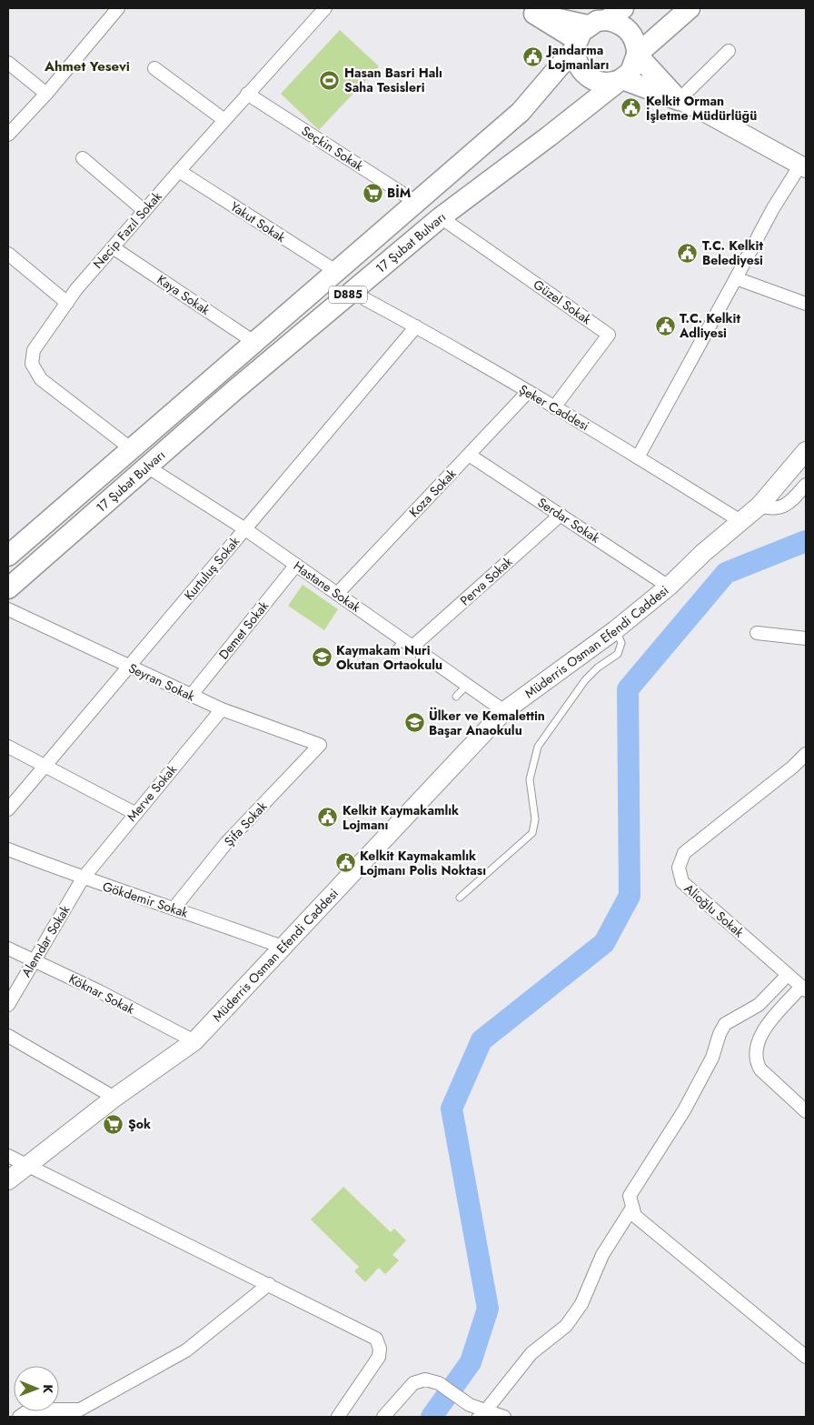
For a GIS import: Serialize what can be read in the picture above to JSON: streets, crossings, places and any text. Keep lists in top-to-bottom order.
{
  "streets": {
    "highway": ["17 Şubat Bulvarı", "D885"],
    "main road": ["Müderris Osman Efendi Caddesi"],
    "street": [
      "Seçkin Sokak",
      "Yakut Sokak",
      "Necip Fazıl Sokak",
      "Kaya Sokak",
      "Güzel Sokak",
      "Şeker Caddesi",
      "Koza Sokak",
      "Serdar Sokak",
      "Kurtuluş Sokak",
      "Perva Sokak",
      "Hastane Sokak",
      "Demet Sokak",
      "Seyran Sokak",
      "Merve Sokak",
      "Şifa Sokak",
      "Gökdemir Sokak",
      "Alioğlu Sokak",
      "Alemdar Sokak",
      "Köknar Sokak"
    ]
  },
  "crossings": [
    ["Seçkin Sokak", "Necip Fazıl Sokak"],
    ["Seçkin Sokak", "17 Şubat Bulvarı"],
    ["Yakut Sokak", "Necip Fazıl Sokak"],
    ["Yakut Sokak", "17 Şubat Bulvarı"],
    ["Necip Fazıl Sokak", "17 Şubat Bulvarı"],
    ["Necip Fazıl Sokak", "Kaya Sokak"],
    ["17 Şubat Bulvarı", "Kaya Sokak"],
    ["17 Şubat Bulvarı", "Güzel Sokak"],
    ["17 Şubat Bulvarı", "Hastane Sokak"],
    ["Güzel Sokak", "Şeker Caddesi"],
    ["Şeker Caddesi", "Koza Sokak"],
    ["Şeker Caddesi", "Kurtuluş Sokak"],
    ["Şeker Caddesi", "Müderris Osman Efendi Caddesi"],
    ["Koza Sokak", "Serdar Sokak"],
    ["Koza Sokak", "Hastane Sokak"],
    ["Serdar Sokak", "Perva Sokak"],
    ["Serdar Sokak", "Müderris Osman Efendi Caddesi"],
    ["Kurtuluş Sokak", "Hastane Sokak"],
    ["Kurtuluş Sokak", "Seyran Sokak"],
    ["Perva Sokak", "Hastane Sokak"],
    ["Hastane Sokak", "Demet Sokak"],
    ["Hastane Sokak", "Müderris Osman Efendi Caddesi"],
    ["Demet Sokak", "Seyran Sokak"],
    ["Müderris Osman Efendi Caddesi", "Gökdemir Sokak"],
    ["Müderris Osman Efendi Caddesi", "Köknar Sokak"],
    ["Seyran Sokak", "Merve Sokak"],
    ["Seyran Sokak", "Şifa Sokak"],
    ["Merve Sokak", "Gökdemir Sokak"],
    ["Merve Sokak", "Alemdar Sokak"],
    ["Şifa Sokak", "Gökdemir Sokak"],
    ["Gökdemir Sokak", "Alemdar Sokak"],
    ["Alemdar Sokak", "Köknar Sokak"]
  ],
  "districts": ["Ahmet Yesevi"],
  "places": {
    "public building": [
      "Jandarma Lojmanları",
      "Kelkit Orman İşletme Müdürlüğü",
      "T.C. Kelkit Belediyesi",
      "T.C. Kelkit Adliyesi",
      "Kelkit Kaymakamlık Lojmanı",
      "Kelkit Kaymakamlık Lojmanı Polis Noktası"
    ],
    "sports": ["Hasan Basri Halı Saha Tesisleri"],
    "supermarket": ["BİM", "Şok"],
    "school or university": ["Kaymakam Nuri Okutan Ortaokulu", "Ülker ve Kemalettin Başar Anaokulu"]
  },
  "north": "right"
}
